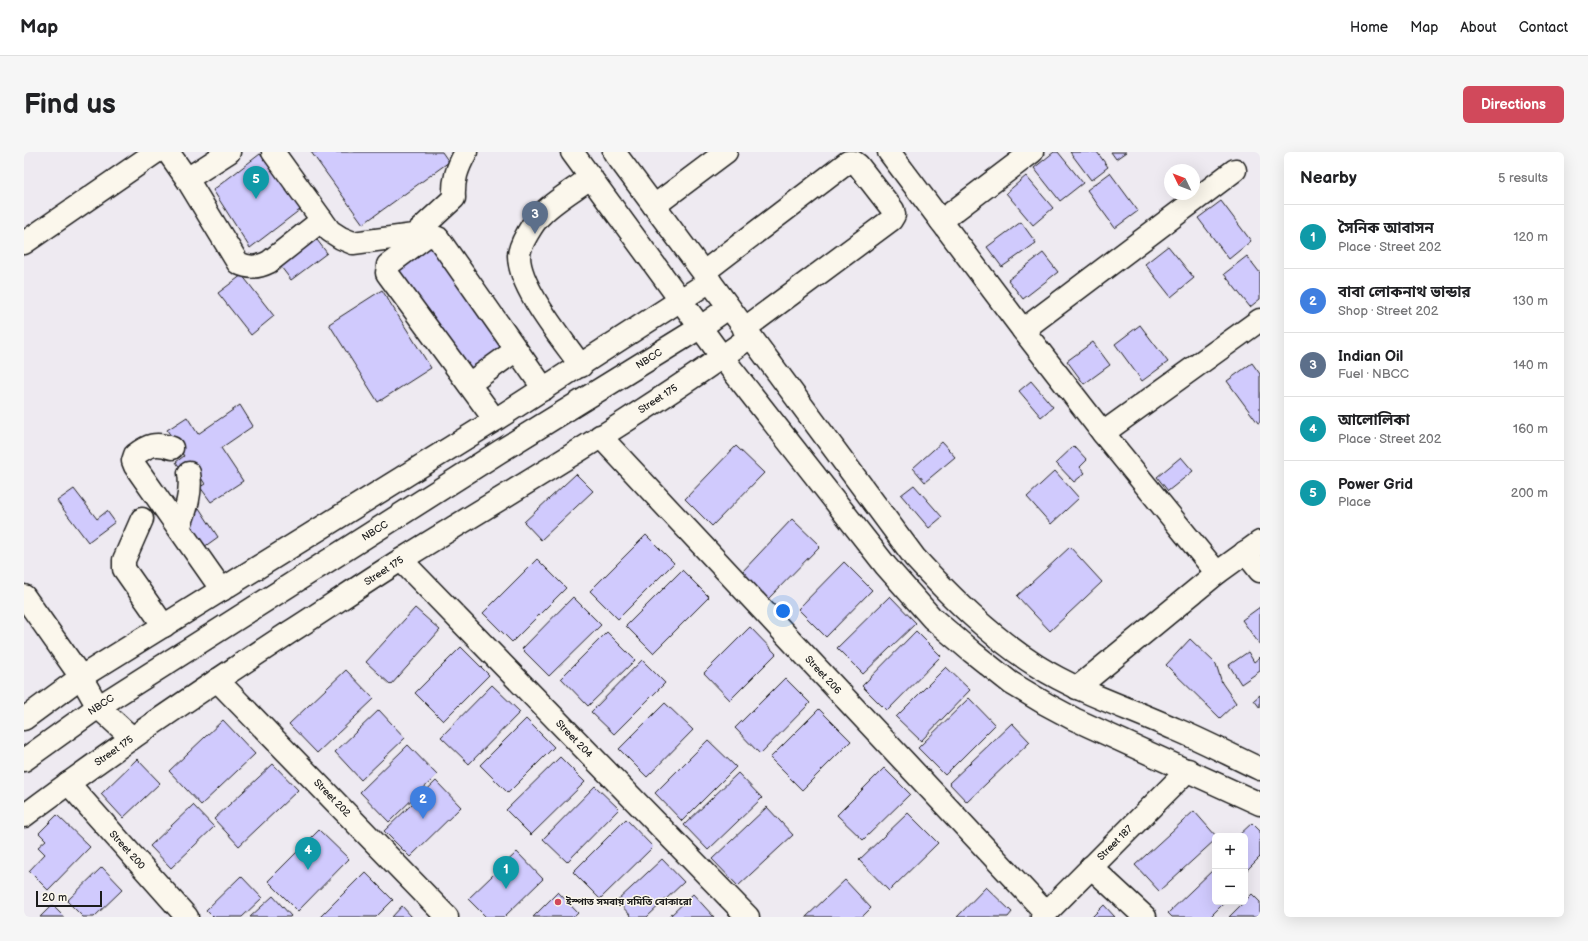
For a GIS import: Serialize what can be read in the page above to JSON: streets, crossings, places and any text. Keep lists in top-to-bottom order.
{
  "streets": {
    "street": [
      "NBCC",
      "Street 175",
      "Street 206",
      "Street 204",
      "Street 202",
      "Street 187",
      "Street 200"
    ]
  },
  "crossings": [
    ["Street 175", "Street 206"],
    ["Street 175", "Street 204"],
    ["Street 175", "Street 202"],
    ["Street 175", "Street 200"],
    ["Street 206", "Street 187"]
  ],
  "places": ["ইস্পাত সমবায় সমিতি বোকারো"],
  "scale_bar": "20 m",
  "north": "top left",
  "page": {
    "header": "Map",
    "nav": [
      "Home",
      "Map",
      "About",
      "Contact"
    ],
    "buttons": "Directions",
    "title": "Find us",
    "heading": ["Nearby", "5 results"],
    "pins": [
      "5",
      "3",
      "2",
      "4",
      "1"
    ],
    "list": [
      {
        "mark": "1",
        "name": "সৈনিক আবাসন",
        "note": "Place · Street 202",
        "value": "120 m"
      },
      {
        "mark": "2",
        "name": "বাবা লোকনাথ ভান্ডার",
        "note": "Shop · Street 202",
        "value": "130 m"
      },
      {
        "mark": "3",
        "name": "Indian Oil",
        "note": "Fuel · NBCC",
        "value": "140 m"
      },
      {
        "mark": "4",
        "name": "আলোলিকা",
        "note": "Place · Street 202",
        "value": "160 m"
      },
      {
        "mark": "5",
        "name": "Power Grid",
        "note": "Place",
        "value": "200 m"
      }
    ],
    "map_buttons": ["+", "−"],
    "scale": "20 m"
  }
}
